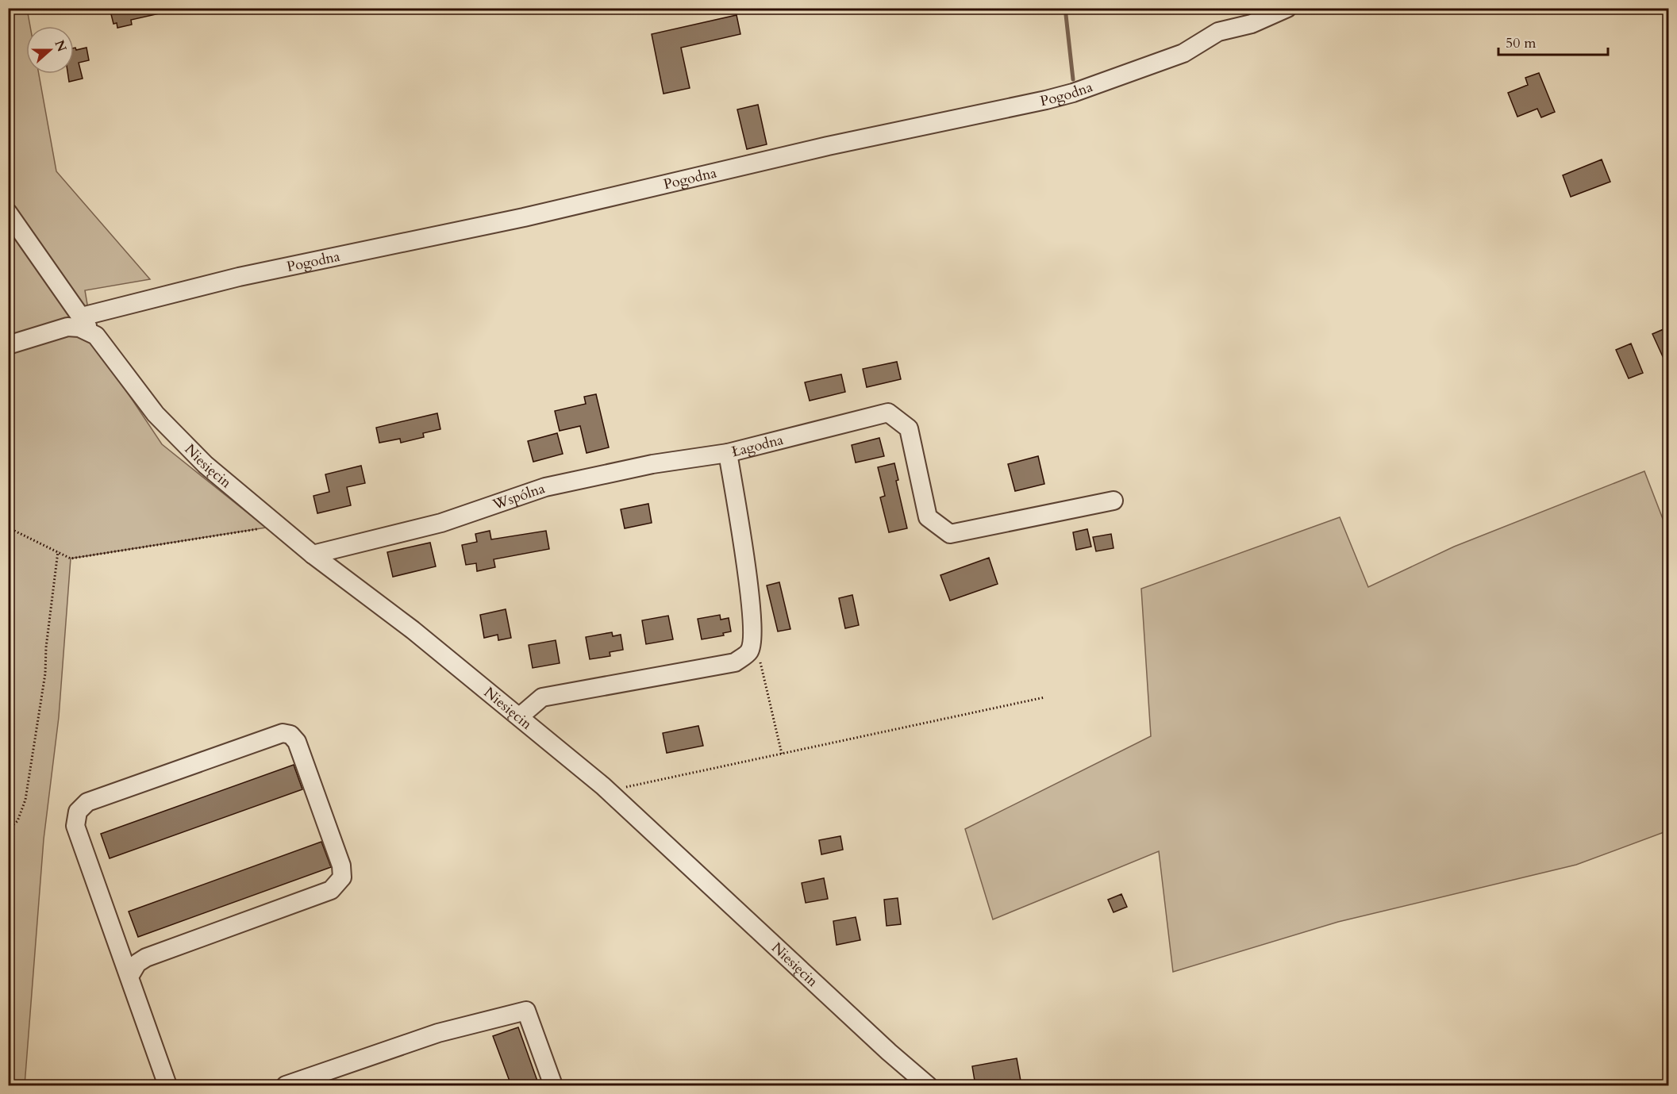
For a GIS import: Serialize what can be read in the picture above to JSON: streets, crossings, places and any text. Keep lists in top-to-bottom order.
{
  "streets": {
    "street": [
      "Pogodna",
      "Łagodna",
      "Niesięcin",
      "Wspólna"
    ]
  },
  "crossings": [
    ["Pogodna", "Niesięcin"],
    ["Łagodna", "Wspólna"],
    ["Niesięcin", "Wspólna"]
  ],
  "scale_bar": "50 m",
  "north": "right"
}
